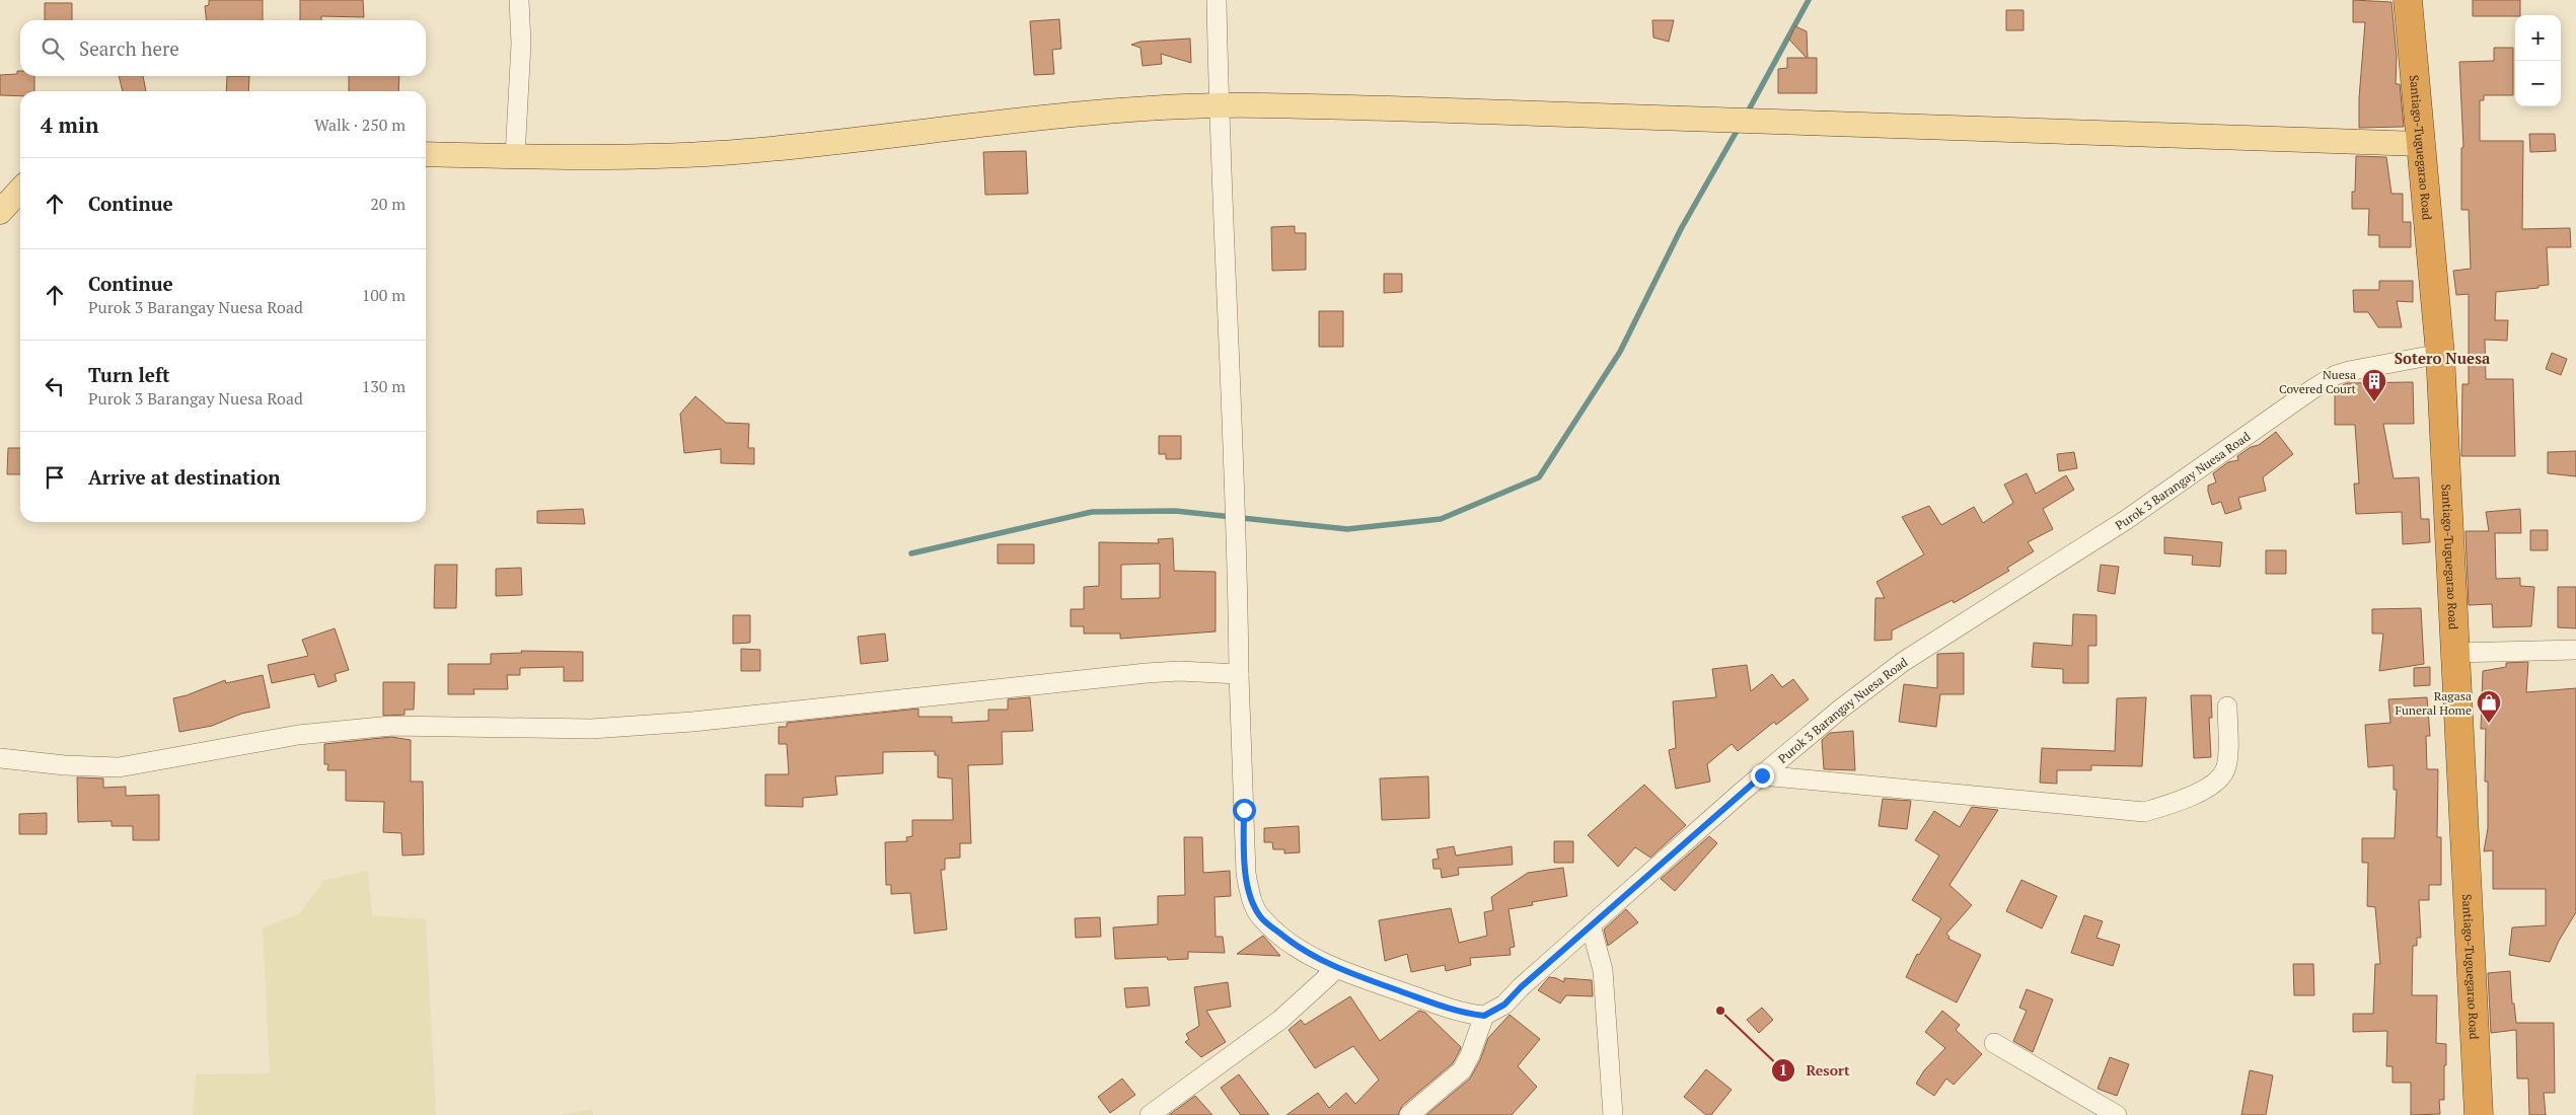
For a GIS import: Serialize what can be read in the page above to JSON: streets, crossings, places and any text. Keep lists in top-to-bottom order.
{
  "streets": {
    "highway": ["Santiago-Tuguegarao Road"],
    "street": ["Purok 3 Barangay Nuesa Road"]
  },
  "crossings": [
    ["Santiago-Tuguegarao Road", "Purok 3 Barangay Nuesa Road"]
  ],
  "districts": ["Sotero Nuesa"],
  "places": {
    "building": ["Nuesa Covered Court"],
    "shop": ["Ragasa Funeral Home"],
    "other": ["Resort"]
  },
  "page": {
    "map_buttons": ["+", "−"],
    "search": "Search here",
    "heading": ["4 min", "Walk · 250 m"],
    "list": [
      ["Continue", "20 m"],
      ["Continue", "Purok 3 Barangay Nuesa Road", "100 m"],
      ["Turn left", "Purok 3 Barangay Nuesa Road", "130 m"],
      "Arrive at destination"
    ]
  }
}
